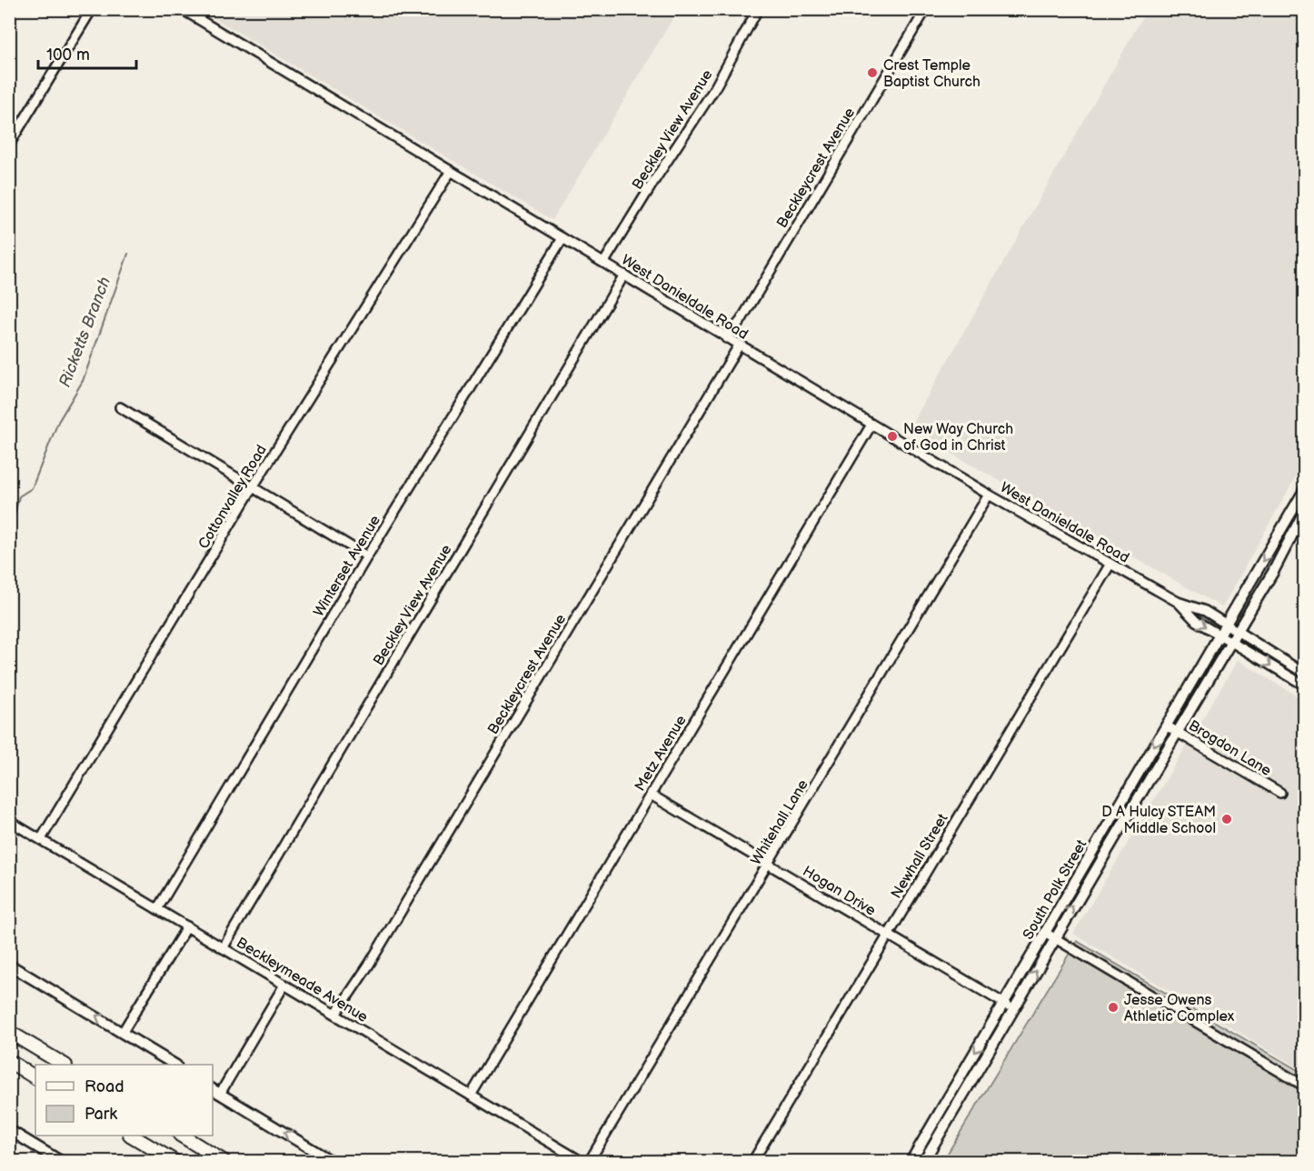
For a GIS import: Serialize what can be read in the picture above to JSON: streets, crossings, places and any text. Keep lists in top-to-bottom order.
{
  "streets": {
    "main road": ["South Polk Street"],
    "street": [
      "Beckley View Avenue",
      "Beckleycrest Avenue",
      "West Danieldale Road",
      "Cottonvalley Road",
      "Winterset Avenue",
      "Brogdon Lane",
      "Metz Avenue",
      "Whitehall Lane",
      "Newhall Street",
      "Hogan Drive",
      "Beckleymeade Avenue"
    ]
  },
  "crossings": [
    ["Beckley View Avenue", "West Danieldale Road"],
    ["Beckley View Avenue", "Beckleymeade Avenue"],
    ["Beckleycrest Avenue", "West Danieldale Road"],
    ["Beckleycrest Avenue", "Beckleymeade Avenue"],
    ["West Danieldale Road", "Cottonvalley Road"],
    ["West Danieldale Road", "Winterset Avenue"],
    ["West Danieldale Road", "Metz Avenue"],
    ["West Danieldale Road", "Whitehall Lane"],
    ["West Danieldale Road", "Newhall Street"],
    ["West Danieldale Road", "South Polk Street"],
    ["Cottonvalley Road", "Beckleymeade Avenue"],
    ["Winterset Avenue", "Beckleymeade Avenue"],
    ["Brogdon Lane", "South Polk Street"],
    ["Metz Avenue", "Hogan Drive"],
    ["Metz Avenue", "Beckleymeade Avenue"],
    ["Whitehall Lane", "Hogan Drive"],
    ["Newhall Street", "Hogan Drive"],
    ["South Polk Street", "Hogan Drive"]
  ],
  "water": ["Ricketts Branch"],
  "places": [
    "Crest Temple Baptist Church",
    "New Way Church of God in Christ",
    "D A Hulcy STEAM Middle School",
    "Jesse Owens Athletic Complex"
  ],
  "legend": ["Road", "Park"],
  "scale_bar": "100 m"
}
